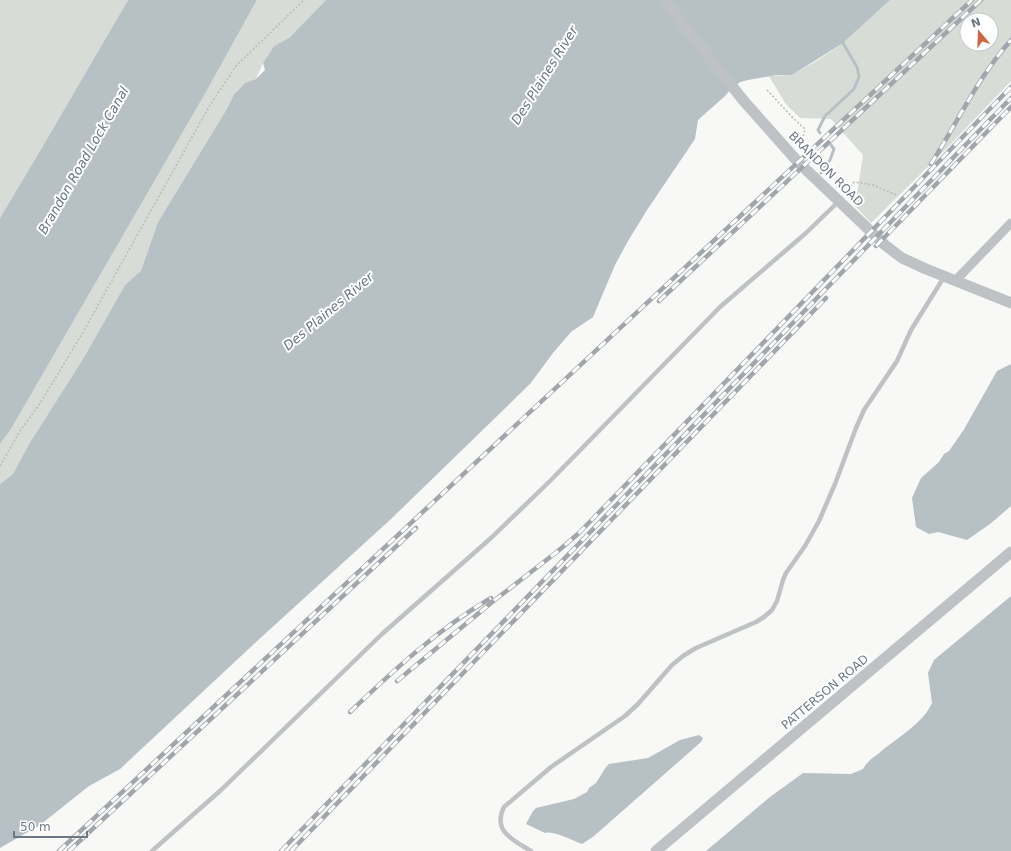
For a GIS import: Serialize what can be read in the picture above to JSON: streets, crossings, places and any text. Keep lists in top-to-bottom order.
{
  "streets": {
    "street": ["BRANDON ROAD", "PATTERSON ROAD"]
  },
  "water": ["Des Plaines River", "Brandon Road Lock Canal"],
  "scale_bar": "50 m",
  "north": "top"
}
